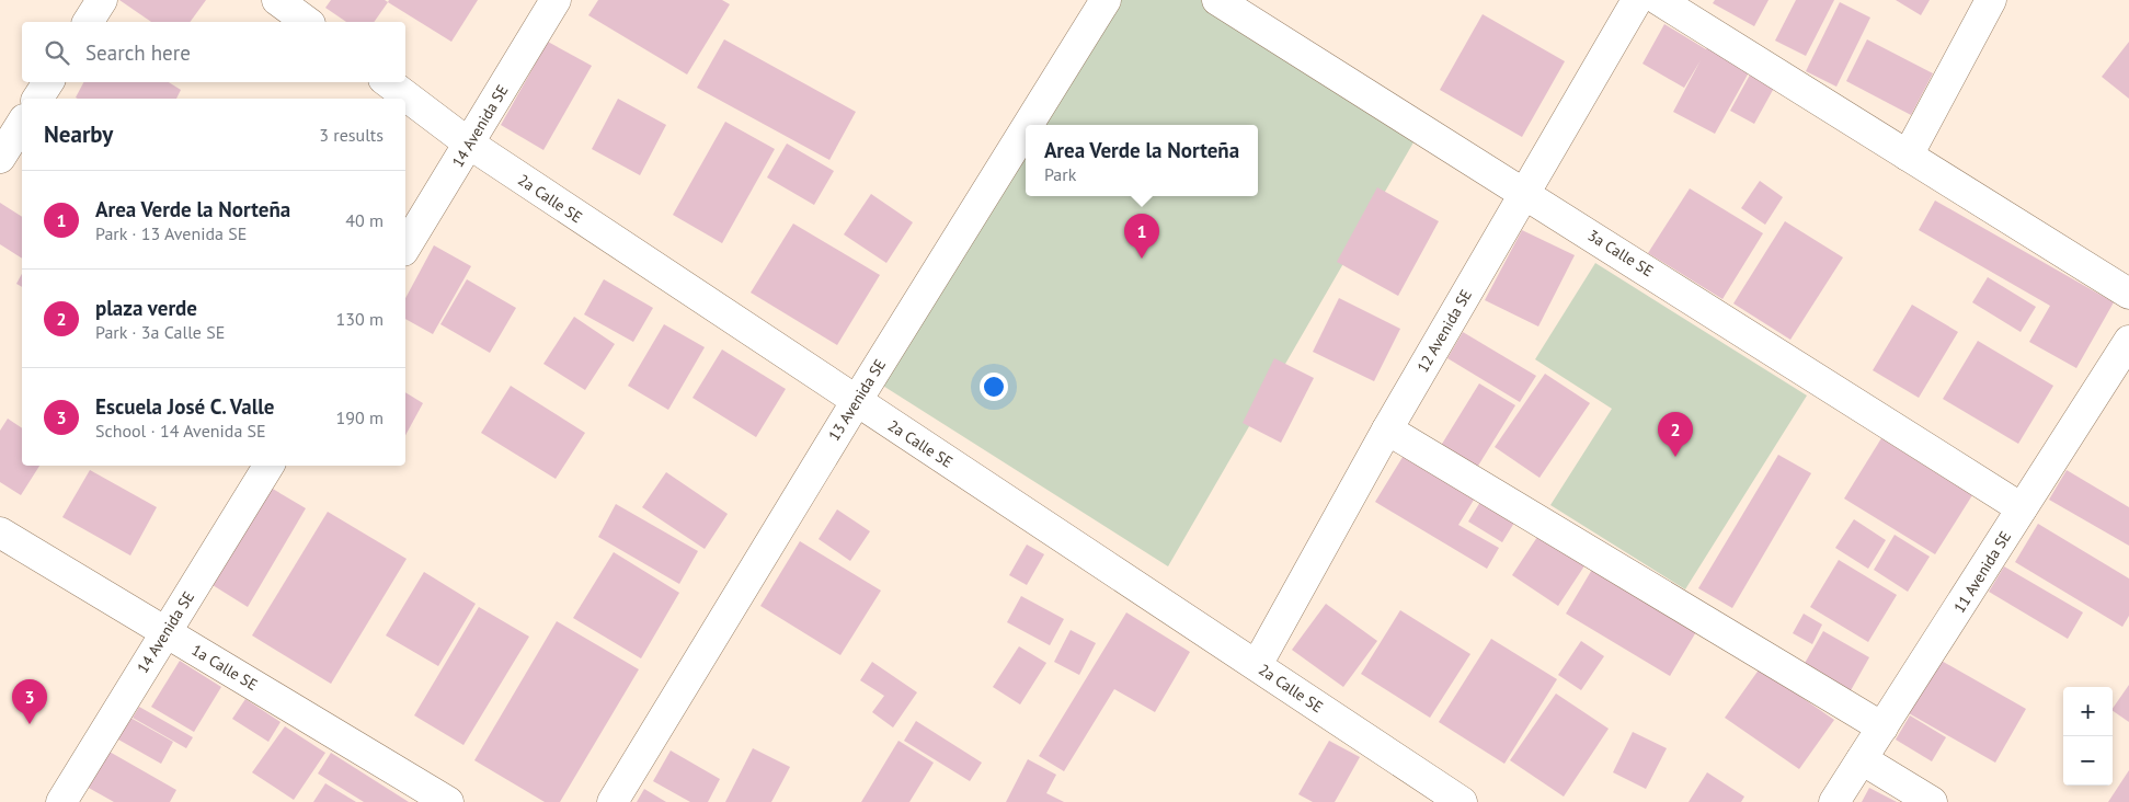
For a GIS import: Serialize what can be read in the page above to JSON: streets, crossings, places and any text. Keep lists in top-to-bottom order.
{
  "streets": {
    "street": [
      "14 Avenida SE",
      "2a Calle SE",
      "3a Calle SE",
      "12 Avenida SE",
      "13 Avenida SE",
      "11 Avenida SE",
      "1a Calle SE"
    ]
  },
  "crossings": [
    ["14 Avenida SE", "2a Calle SE"],
    ["14 Avenida SE", "1a Calle SE"],
    ["2a Calle SE", "12 Avenida SE"],
    ["2a Calle SE", "13 Avenida SE"],
    ["3a Calle SE", "12 Avenida SE"],
    ["3a Calle SE", "11 Avenida SE"]
  ],
  "page": {
    "search": "Search here",
    "heading": ["Nearby", "3 results"],
    "popup": ["Area Verde la Norteña", "Park"],
    "list": [
      {
        "mark": "1",
        "name": "Area Verde la Norteña",
        "note": "Park · 13 Avenida SE",
        "value": "40 m"
      },
      {
        "mark": "2",
        "name": "plaza verde",
        "note": "Park · 3a Calle SE",
        "value": "130 m"
      },
      {
        "mark": "3",
        "name": "Escuela José C. Valle",
        "note": "School · 14 Avenida SE",
        "value": "190 m"
      }
    ],
    "pins": ["1", "2", "3"],
    "map_buttons": ["+", "−"]
  }
}
